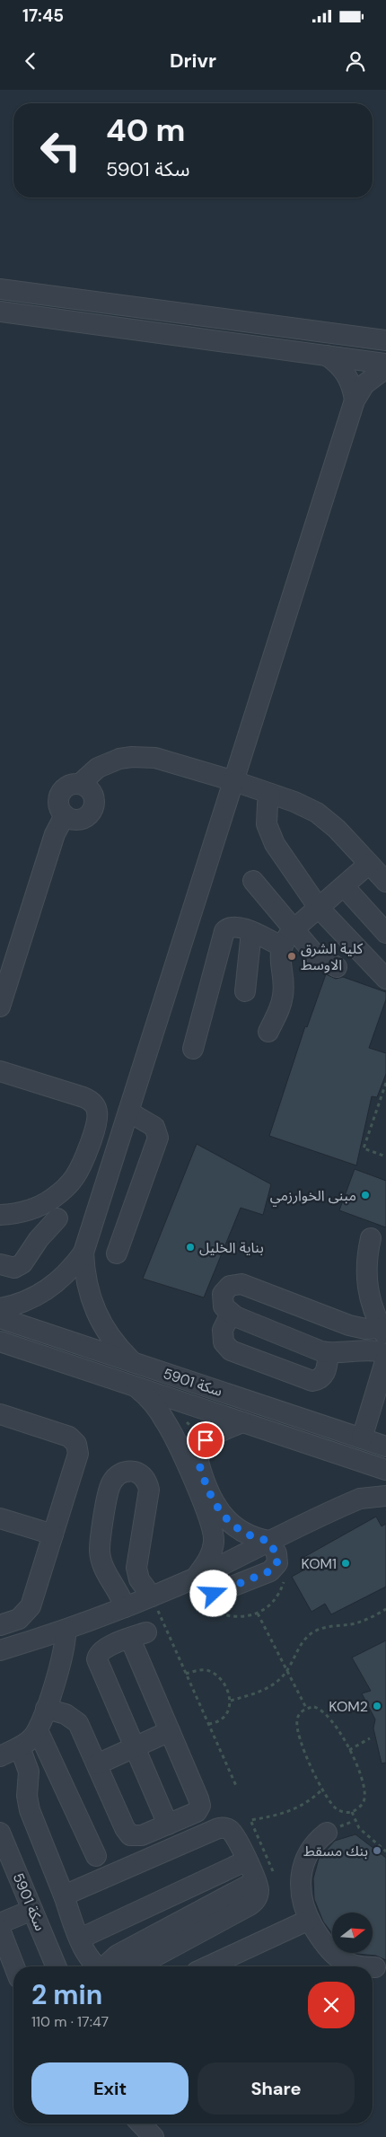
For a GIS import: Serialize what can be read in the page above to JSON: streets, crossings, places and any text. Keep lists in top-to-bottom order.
{
  "streets": {
    "street": ["سكة 5901"]
  },
  "places": [
    "كلية الشرق الاوسط",
    "مبنى الخوارزمي",
    "بناية الخليل",
    "KOM1",
    "KOM2",
    "بنك مسقط"
  ],
  "north": "right",
  "page": {
    "status": "17:45",
    "header": "Drivr",
    "turn": ["40 m", "سكة 5901"],
    "heading": ["2 min", "110 m · 17:47"],
    "buttons": ["Exit", "Share"]
  }
}
